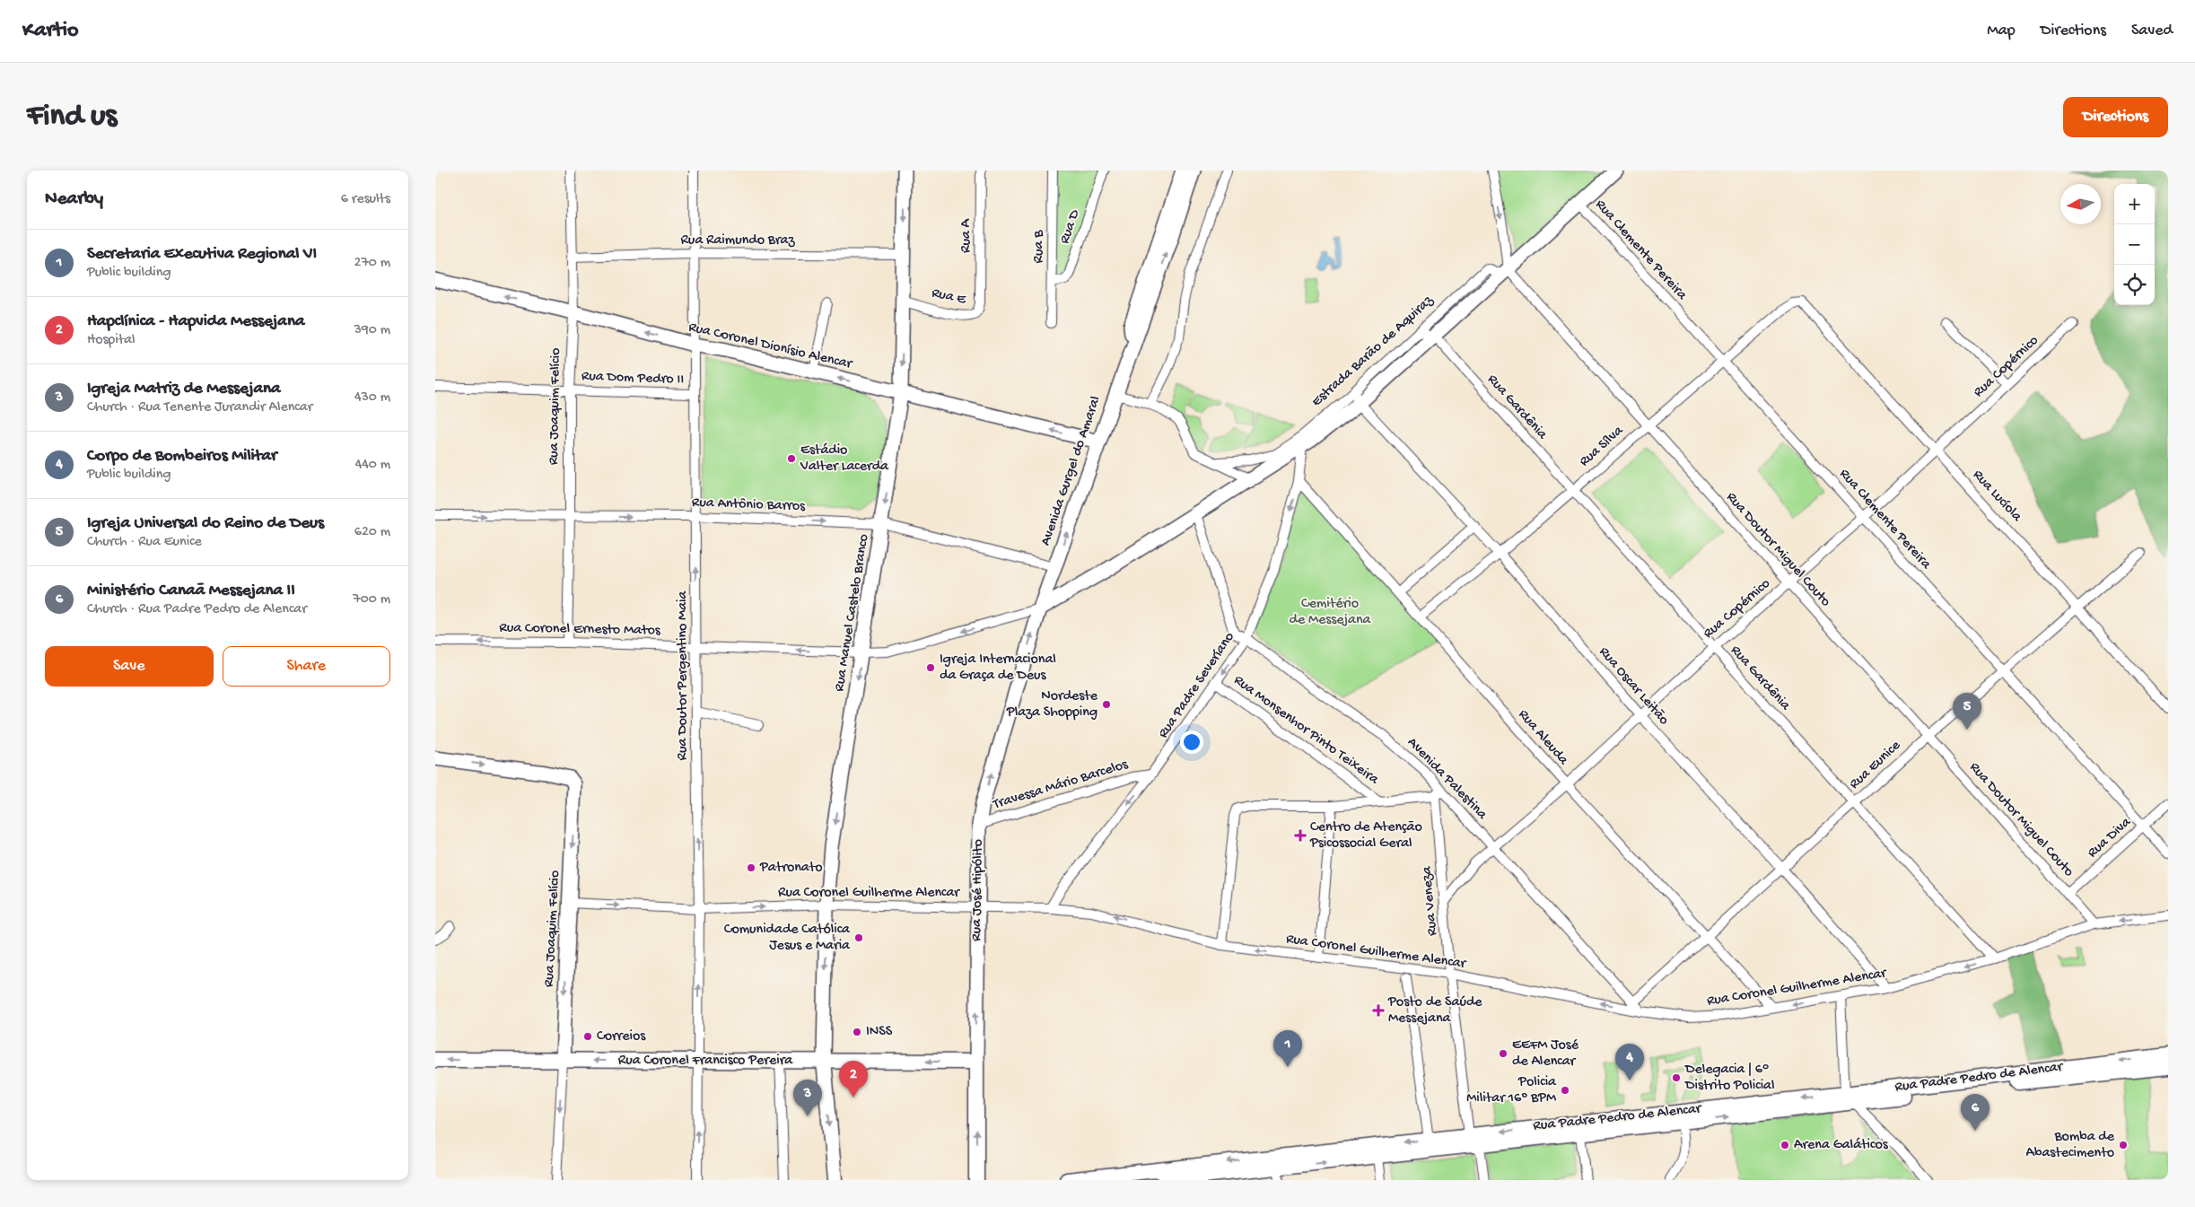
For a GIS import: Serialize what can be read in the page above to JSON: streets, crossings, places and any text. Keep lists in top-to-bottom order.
{
  "streets": {
    "main road": ["Rua José Hipólito", "Rua Coronel Francisco Pereira", "Rua Padre Pedro de Alencar"],
    "street": [
      "Rua D",
      "Rua A",
      "Rua Raimundo Braz",
      "Rua B",
      "Rua Clemente Pereira",
      "Rua E",
      "Rua Coronel Dionísio Alencar",
      "Estrada Barão de Aquiraz",
      "Rua Copérnico",
      "Rua Dom Pedro II",
      "Rua Joaquim Felício",
      "Rua Gardênia",
      "Rua Sílva",
      "Avenida Gurgel do Amaral",
      "Rua Lucíola",
      "Rua Antônio Barros",
      "Rua Doutor Miguel Couto",
      "Rua Manuel Castelo Branco",
      "Rua Coronel Ernesto Matos",
      "Rua Doutor Pergentino Maia",
      "Rua Padre Severíano",
      "Rua Oscar Leitão",
      "Rua Monsenhor Pinto Teixeira",
      "Rua Aleuda",
      "Rua Eunice",
      "Avenida Palestina",
      "Travessa Mário Barcelos",
      "Rua Diva",
      "Rua Coronel Guilherme Alencar",
      "Rua Veneza"
    ]
  },
  "crossings": [
    ["Rua D", "Rua B"],
    ["Rua A", "Rua E"],
    ["Rua Raimundo Braz", "Rua Joaquim Felício"],
    ["Rua Raimundo Braz", "Rua Manuel Castelo Branco"],
    ["Rua Raimundo Braz", "Rua Doutor Pergentino Maia"],
    ["Rua Clemente Pereira", "Estrada Barão de Aquiraz"],
    ["Rua Clemente Pereira", "Rua Copérnico"],
    ["Rua Clemente Pereira", "Rua Sílva"],
    ["Rua Clemente Pereira", "Rua Eunice"],
    ["Rua Clemente Pereira", "Rua Diva"],
    ["Rua E", "Rua Manuel Castelo Branco"],
    ["Rua Coronel Dionísio Alencar", "Rua Joaquim Felício"],
    ["Rua Coronel Dionísio Alencar", "Avenida Gurgel do Amaral"],
    ["Rua Coronel Dionísio Alencar", "Rua Manuel Castelo Branco"],
    ["Rua Coronel Dionísio Alencar", "Rua Doutor Pergentino Maia"],
    ["Estrada Barão de Aquiraz", "Rua Gardênia"],
    ["Estrada Barão de Aquiraz", "Avenida Gurgel do Amaral"],
    ["Estrada Barão de Aquiraz", "Rua Doutor Miguel Couto"],
    ["Estrada Barão de Aquiraz", "Rua Coronel Ernesto Matos"],
    ["Estrada Barão de Aquiraz", "Rua Padre Severíano"],
    ["Estrada Barão de Aquiraz", "Rua Oscar Leitão"],
    ["Estrada Barão de Aquiraz", "Avenida Palestina"],
    ["Estrada Barão de Aquiraz", "Rua José Hipólito"],
    ["Rua Copérnico", "Rua Gardênia"],
    ["Rua Copérnico", "Rua Lucíola"],
    ["Rua Copérnico", "Rua Doutor Miguel Couto"],
    ["Rua Copérnico", "Rua Oscar Leitão"],
    ["Rua Copérnico", "Rua Aleuda"],
    ["Rua Copérnico", "Avenida Palestina"],
    ["Rua Copérnico", "Rua Veneza"],
    ["Rua Dom Pedro II", "Rua Joaquim Felício"],
    ["Rua Dom Pedro II", "Rua Doutor Pergentino Maia"],
    ["Rua Joaquim Felício", "Rua Antônio Barros"],
    ["Rua Joaquim Felício", "Rua Coronel Ernesto Matos"],
    ["Rua Joaquim Felício", "Rua Coronel Guilherme Alencar"],
    ["Rua Joaquim Felício", "Rua Coronel Francisco Pereira"],
    ["Rua Gardênia", "Rua Sílva"],
    ["Rua Gardênia", "Rua Eunice"],
    ["Rua Gardênia", "Rua Coronel Guilherme Alencar"],
    ["Rua Sílva", "Rua Lucíola"],
    ["Rua Sílva", "Rua Doutor Miguel Couto"],
    ["Rua Sílva", "Rua Oscar Leitão"],
    ["Rua Sílva", "Rua Aleuda"],
    ["Avenida Gurgel do Amaral", "Rua Antônio Barros"],
    ["Avenida Gurgel do Amaral", "Rua Coronel Ernesto Matos"],
    ["Avenida Gurgel do Amaral", "Rua José Hipólito"],
    ["Rua Lucíola", "Rua Eunice"],
    ["Rua Antônio Barros", "Rua Manuel Castelo Branco"],
    ["Rua Antônio Barros", "Rua Doutor Pergentino Maia"],
    ["Rua Doutor Miguel Couto", "Rua Eunice"],
    ["Rua Doutor Miguel Couto", "Rua Diva"],
    ["Rua Doutor Miguel Couto", "Rua Coronel Guilherme Alencar"],
    ["Rua Manuel Castelo Branco", "Rua Coronel Ernesto Matos"],
    ["Rua Manuel Castelo Branco", "Rua Coronel Guilherme Alencar"],
    ["Rua Manuel Castelo Branco", "Rua Coronel Francisco Pereira"],
    ["Rua Coronel Ernesto Matos", "Rua Doutor Pergentino Maia"],
    ["Rua Coronel Ernesto Matos", "Rua José Hipólito"],
    ["Rua Doutor Pergentino Maia", "Rua Coronel Guilherme Alencar"],
    ["Rua Doutor Pergentino Maia", "Rua Coronel Francisco Pereira"],
    ["Rua Padre Severíano", "Rua Monsenhor Pinto Teixeira"],
    ["Rua Padre Severíano", "Rua Aleuda"],
    ["Rua Padre Severíano", "Avenida Palestina"],
    ["Rua Padre Severíano", "Travessa Mário Barcelos"],
    ["Rua Padre Severíano", "Rua Coronel Guilherme Alencar"],
    ["Rua Oscar Leitão", "Rua Eunice"],
    ["Rua Oscar Leitão", "Rua Coronel Guilherme Alencar"],
    ["Rua Aleuda", "Rua Eunice"],
    ["Rua Aleuda", "Rua Coronel Guilherme Alencar"],
    ["Rua Eunice", "Avenida Palestina"],
    ["Avenida Palestina", "Rua Coronel Guilherme Alencar"],
    ["Avenida Palestina", "Rua Veneza"],
    ["Travessa Mário Barcelos", "Rua José Hipólito"],
    ["Rua José Hipólito", "Rua Coronel Guilherme Alencar"],
    ["Rua José Hipólito", "Rua Coronel Francisco Pereira"],
    ["Rua Coronel Guilherme Alencar", "Rua Veneza"],
    ["Rua Veneza", "Rua Padre Pedro de Alencar"]
  ],
  "one_way": [
    "Rua Coronel Dionísio Alencar",
    "Rua Antônio Barros",
    "Rua Manuel Castelo Branco",
    "Rua Coronel Ernesto Matos",
    "Rua Doutor Pergentino Maia",
    "Rua Padre Severíano",
    "Rua José Hipólito",
    "Rua Coronel Francisco Pereira"
  ],
  "parks": ["Cemitério de Messejana"],
  "places": {
    "other": [
      "Estádio Valter Lacerda",
      "Igreja Internacional da Graça de Deus",
      "Nordeste Plaza Shopping",
      "Patronato",
      "Comunidade Católica Jesus e Maria",
      "INSS",
      "Correios",
      "EEFM José de Alencar",
      "Delegacia | 6° Distrito Policial",
      "Policia Militar 16º BPM",
      "Arena Galáticos",
      "Bomba de Abastecimento"
    ],
    "health": ["Centro de Atenção Psicossocial Geral", "Posto de Saúde Messejana"]
  },
  "north": "left",
  "page": {
    "header": "Kartio",
    "nav": ["Map", "Directions", "Saved"],
    "buttons": [
      "Directions",
      ["Save", "Share"]
    ],
    "title": "Find us",
    "heading": ["Nearby", "6 results"],
    "map_buttons": ["+", "−"],
    "list": [
      {
        "mark": "1",
        "name": "Secretaria Executiva Regional VI",
        "note": "Public building",
        "value": "270 m"
      },
      {
        "mark": "2",
        "name": "Hapclínica - Hapvida Messejana",
        "note": "Hospital",
        "value": "390 m"
      },
      {
        "mark": "3",
        "name": "Igreja Matriz de Messejana",
        "note": "Church · Rua Tenente Jurandir Alencar",
        "value": "430 m"
      },
      {
        "mark": "4",
        "name": "Corpo de Bombeiros Militar",
        "note": "Public building",
        "value": "440 m"
      },
      {
        "mark": "5",
        "name": "Igreja Universal do Reino de Deus",
        "note": "Church · Rua Eunice",
        "value": "620 m"
      },
      {
        "mark": "6",
        "name": "Ministério Canaã Messejana II",
        "note": "Church · Rua Padre Pedro de Alencar",
        "value": "700 m"
      }
    ],
    "pins": [
      "5",
      "1",
      "4",
      "2",
      "3",
      "6"
    ]
  }
}
